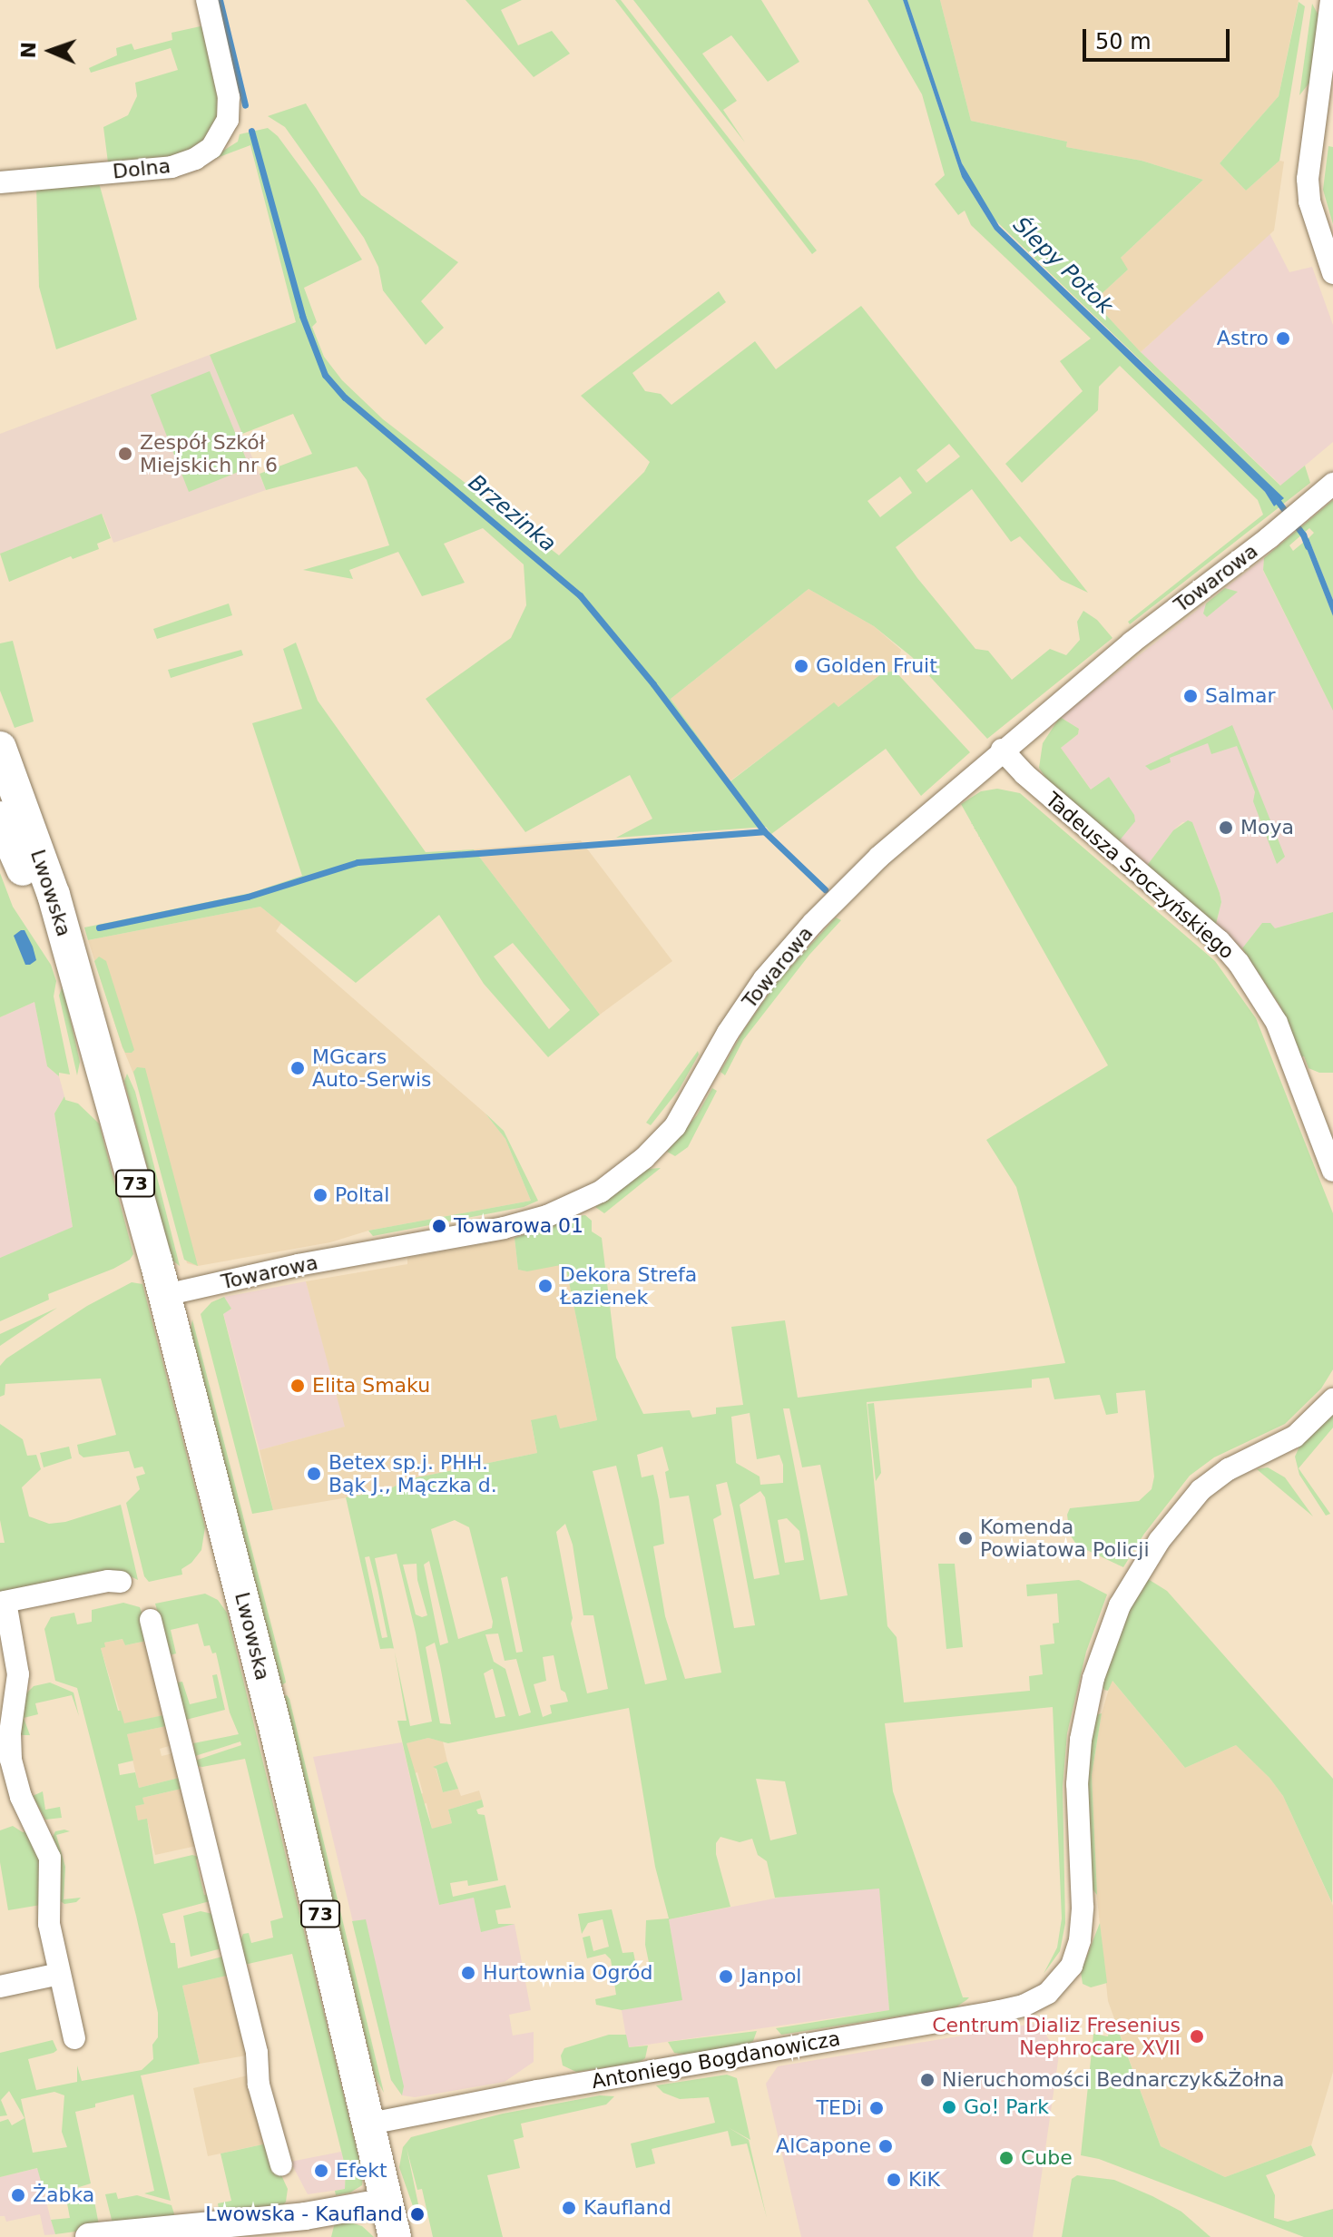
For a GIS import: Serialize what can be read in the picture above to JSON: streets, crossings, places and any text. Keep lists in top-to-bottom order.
{
  "streets": {
    "main road": ["Lwowska", "73"],
    "street": [
      "Dolna",
      "Towarowa",
      "Tadeusza Sroczyńskiego",
      "Antoniego Bogdanowicza"
    ]
  },
  "crossings": [
    ["Towarowa", "Tadeusza Sroczyńskiego"],
    ["Towarowa", "Lwowska"],
    ["Lwowska", "Antoniego Bogdanowicza"]
  ],
  "water": ["Ślepy Potok", "Brzezinka"],
  "places": [
    "Astro",
    "Zespół Szkół Miejskich nr 6",
    "Golden Fruit",
    "Salmar",
    "Moya",
    "MGcars Auto-Serwis",
    "Poltal",
    "Towarowa 01",
    "Dekora Strefa Łazienek",
    "Elita Smaku",
    "Betex sp.j. PHH. Bąk J., Mączka d.",
    "Komenda Powiatowa Policji",
    "Hurtownia Ogród",
    "Janpol",
    "Centrum Dializ Fresenius Nephrocare XVII",
    "Nieruchomości Bednarczyk&Żołna",
    "Go! Park",
    "TEDi",
    "AlCapone",
    "Cube",
    "Efekt",
    "KiK",
    "Żabka",
    "Kaufland",
    "Lwowska - Kaufland"
  ],
  "scale_bar": "50 m",
  "north": "left"
}
